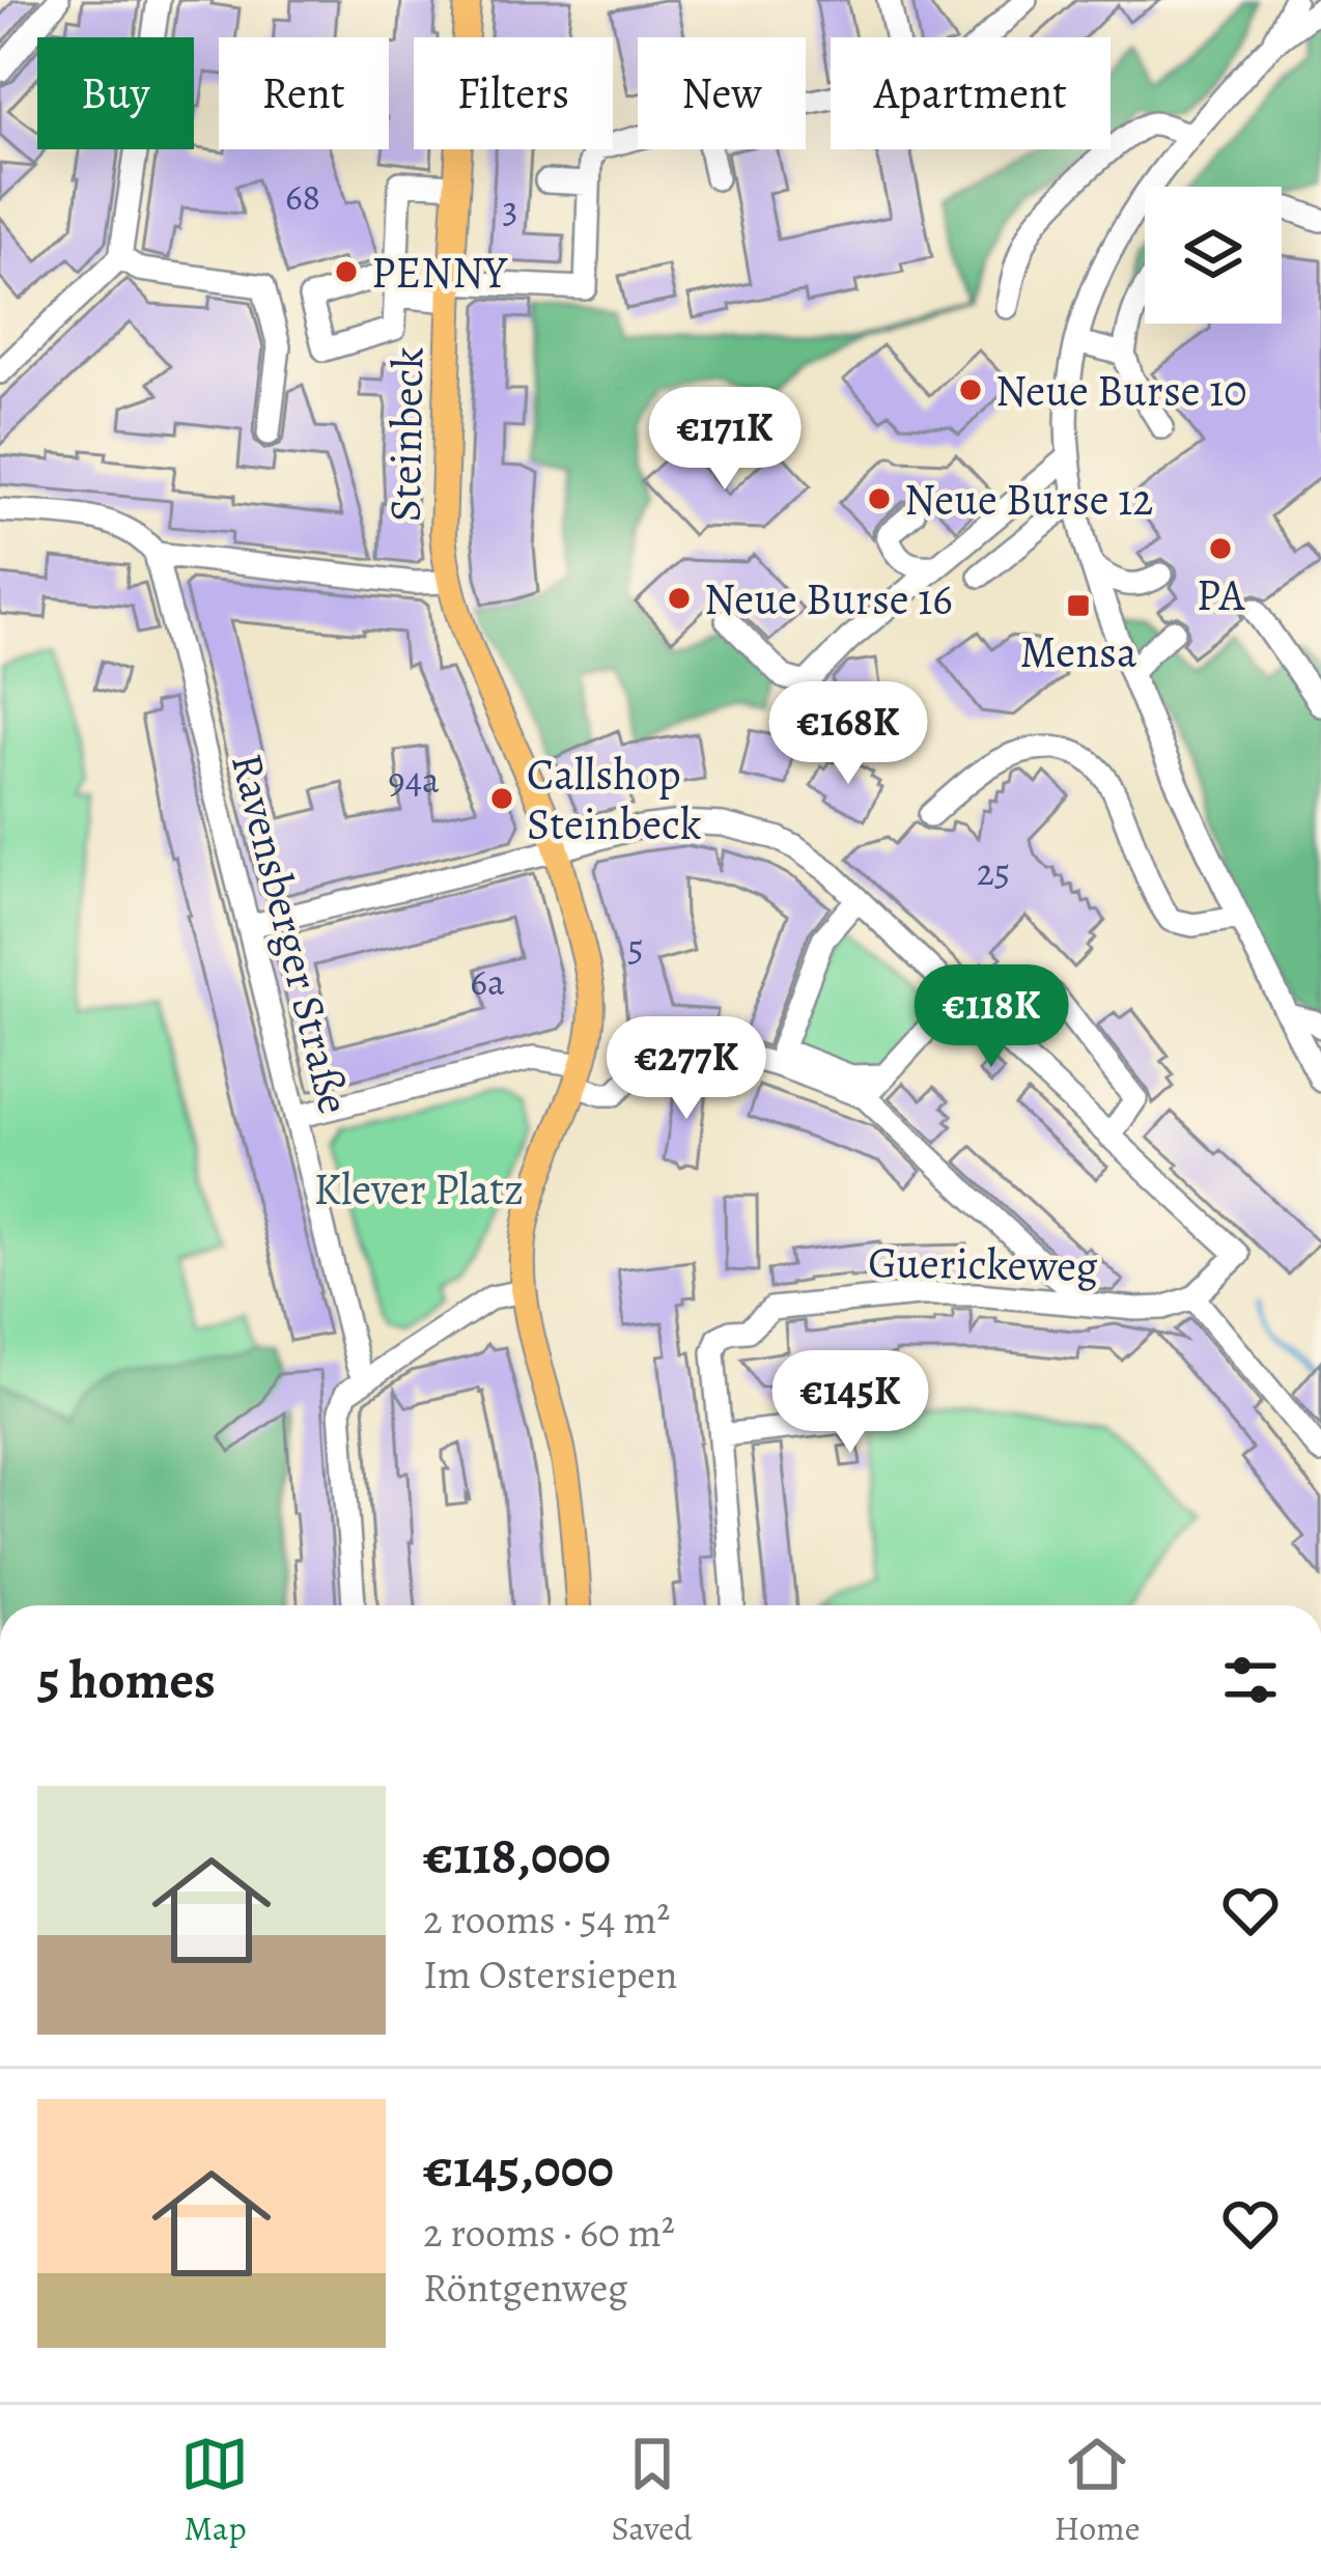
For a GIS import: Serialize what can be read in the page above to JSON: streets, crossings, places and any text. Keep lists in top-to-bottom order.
{
  "streets": {
    "main road": ["Steinbeck"],
    "street": ["Ravensberger Straße", "Guerickeweg"]
  },
  "parks": ["Klever Platz"],
  "places": {
    "other": [
      "PENNY",
      "Neue Burse 10",
      "Neue Burse 12",
      "PA",
      "Neue Burse 16",
      "Callshop Steinbeck"
    ],
    "transit": ["Mensa"]
  },
  "house_numbers": [
    "68",
    "3",
    "94a",
    "25",
    "5",
    "6a"
  ],
  "page": {
    "chip": [
      "Buy",
      "Rent",
      "Filters",
      "New",
      "Apartment"
    ],
    "price": [
      "€171K",
      "€168K",
      "€118K",
      "€277K",
      "€145K"
    ],
    "heading": "5 homes",
    "list": [
      {
        "name": "€118,000",
        "note": "2 rooms · 54 m² · Im Ostersiepen"
      },
      {
        "name": "€145,000",
        "note": "2 rooms · 60 m² · Röntgenweg"
      }
    ],
    "tabs": ["Map", "Saved", "Home"]
  }
}
